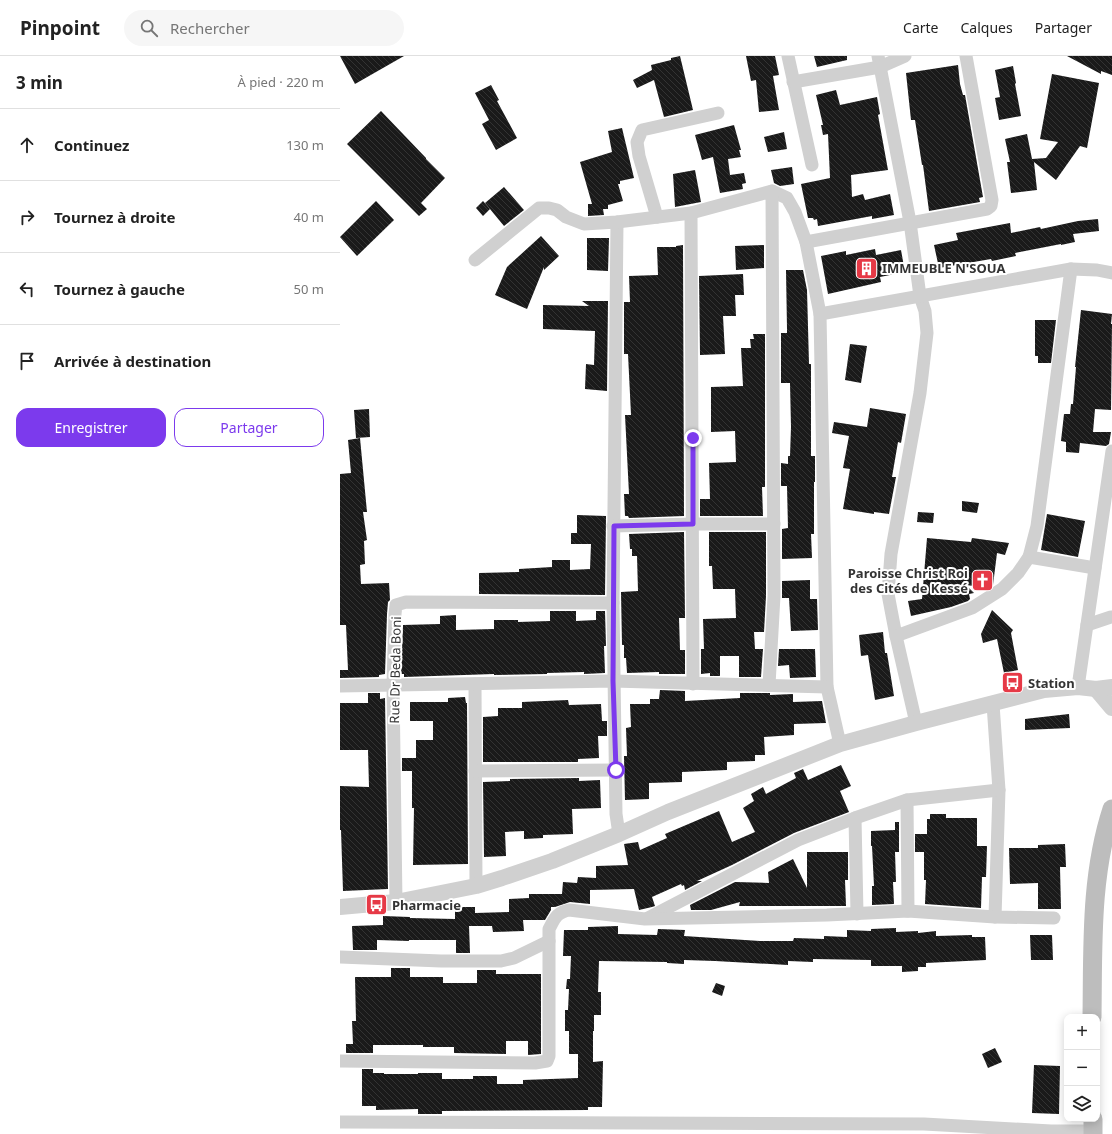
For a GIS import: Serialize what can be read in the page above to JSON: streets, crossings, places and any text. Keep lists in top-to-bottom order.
{
  "streets": {
    "street": ["Rue Dr Beda Boni"]
  },
  "places": {
    "building": ["IMMEUBLE N'SOUA"],
    "church": ["Paroisse Christ Roi des Cités de Kessé"],
    "bus stop": ["Station", "Pharmacie"]
  },
  "page": {
    "header": "Pinpoint",
    "search": "Rechercher",
    "nav": ["Carte", "Calques", "Partager"],
    "heading": ["3 min", "À pied · 220 m"],
    "list": [
      ["Continuez", "130 m"],
      ["Tournez à droite", "40 m"],
      ["Tournez à gauche", "50 m"],
      "Arrivée à destination"
    ],
    "buttons": ["Enregistrer", "Partager"],
    "map_buttons": ["+", "−"]
  }
}
